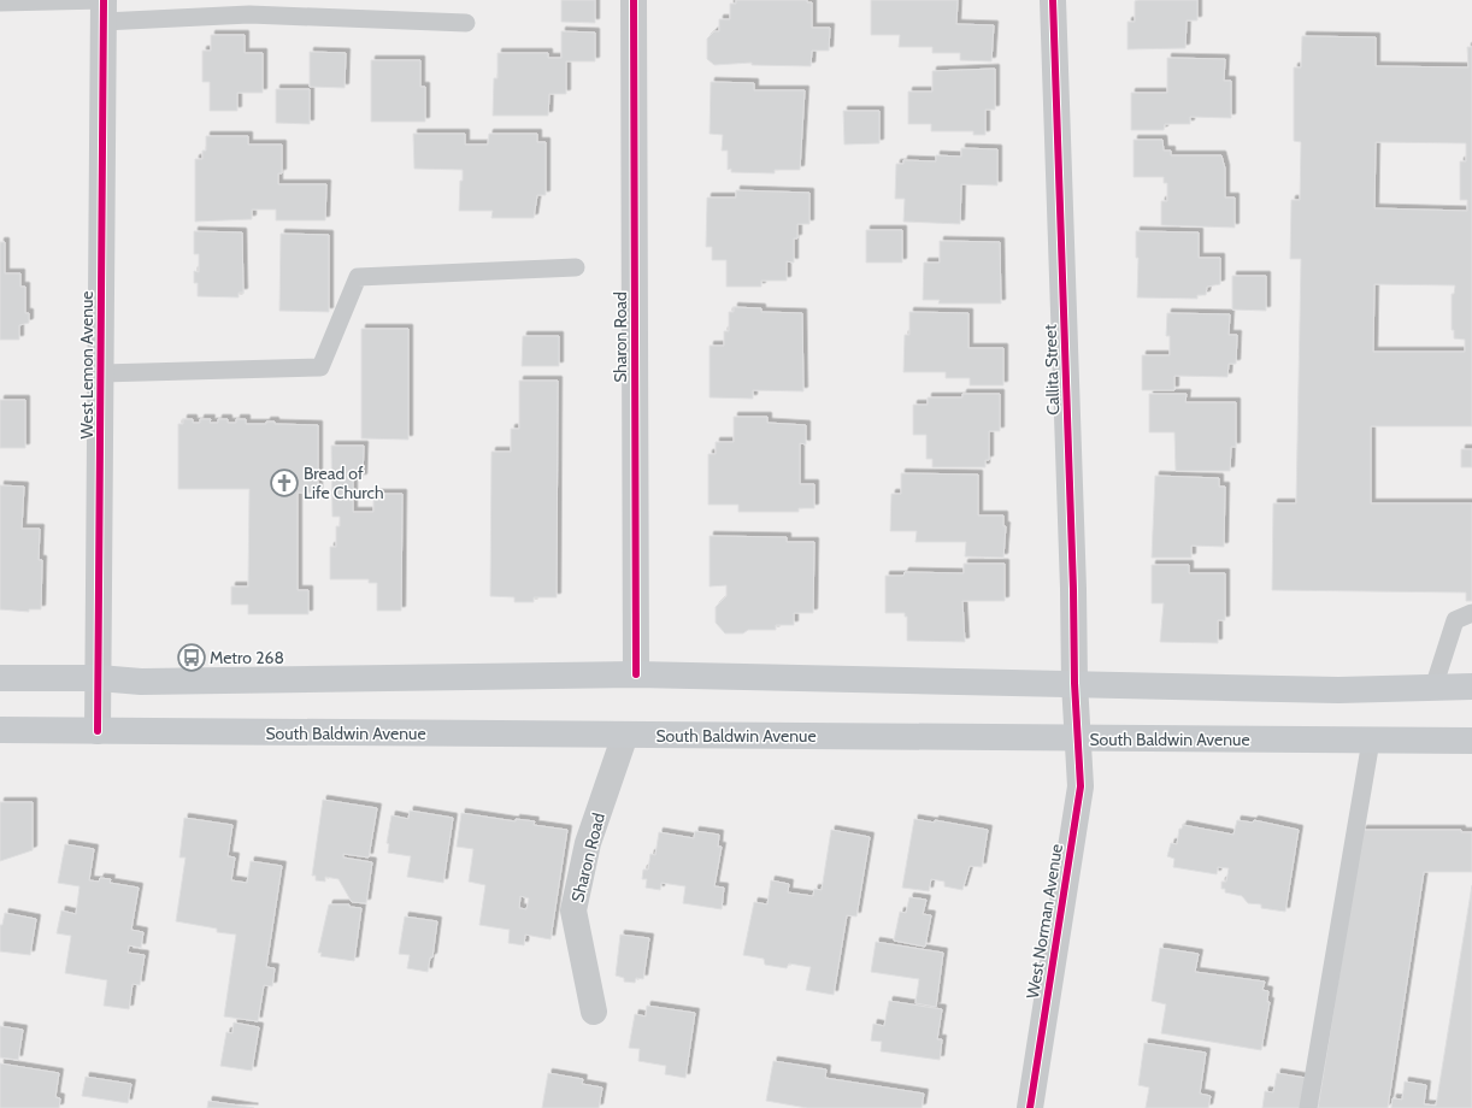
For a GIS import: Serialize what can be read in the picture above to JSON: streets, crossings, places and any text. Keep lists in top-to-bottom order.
{
  "streets": {
    "main road": ["South Baldwin Avenue"],
    "street": [
      "Sharon Road",
      "West Lemon Avenue",
      "Callita Street",
      "West Norman Avenue"
    ]
  },
  "crossings": [
    ["Sharon Road", "South Baldwin Avenue"],
    ["West Lemon Avenue", "South Baldwin Avenue"],
    ["Callita Street", "South Baldwin Avenue"],
    ["Callita Street", "West Norman Avenue"],
    ["South Baldwin Avenue", "West Norman Avenue"]
  ],
  "places": {
    "church": ["Bread of Life Church"],
    "bus stop": ["Metro 268"]
  }
}
